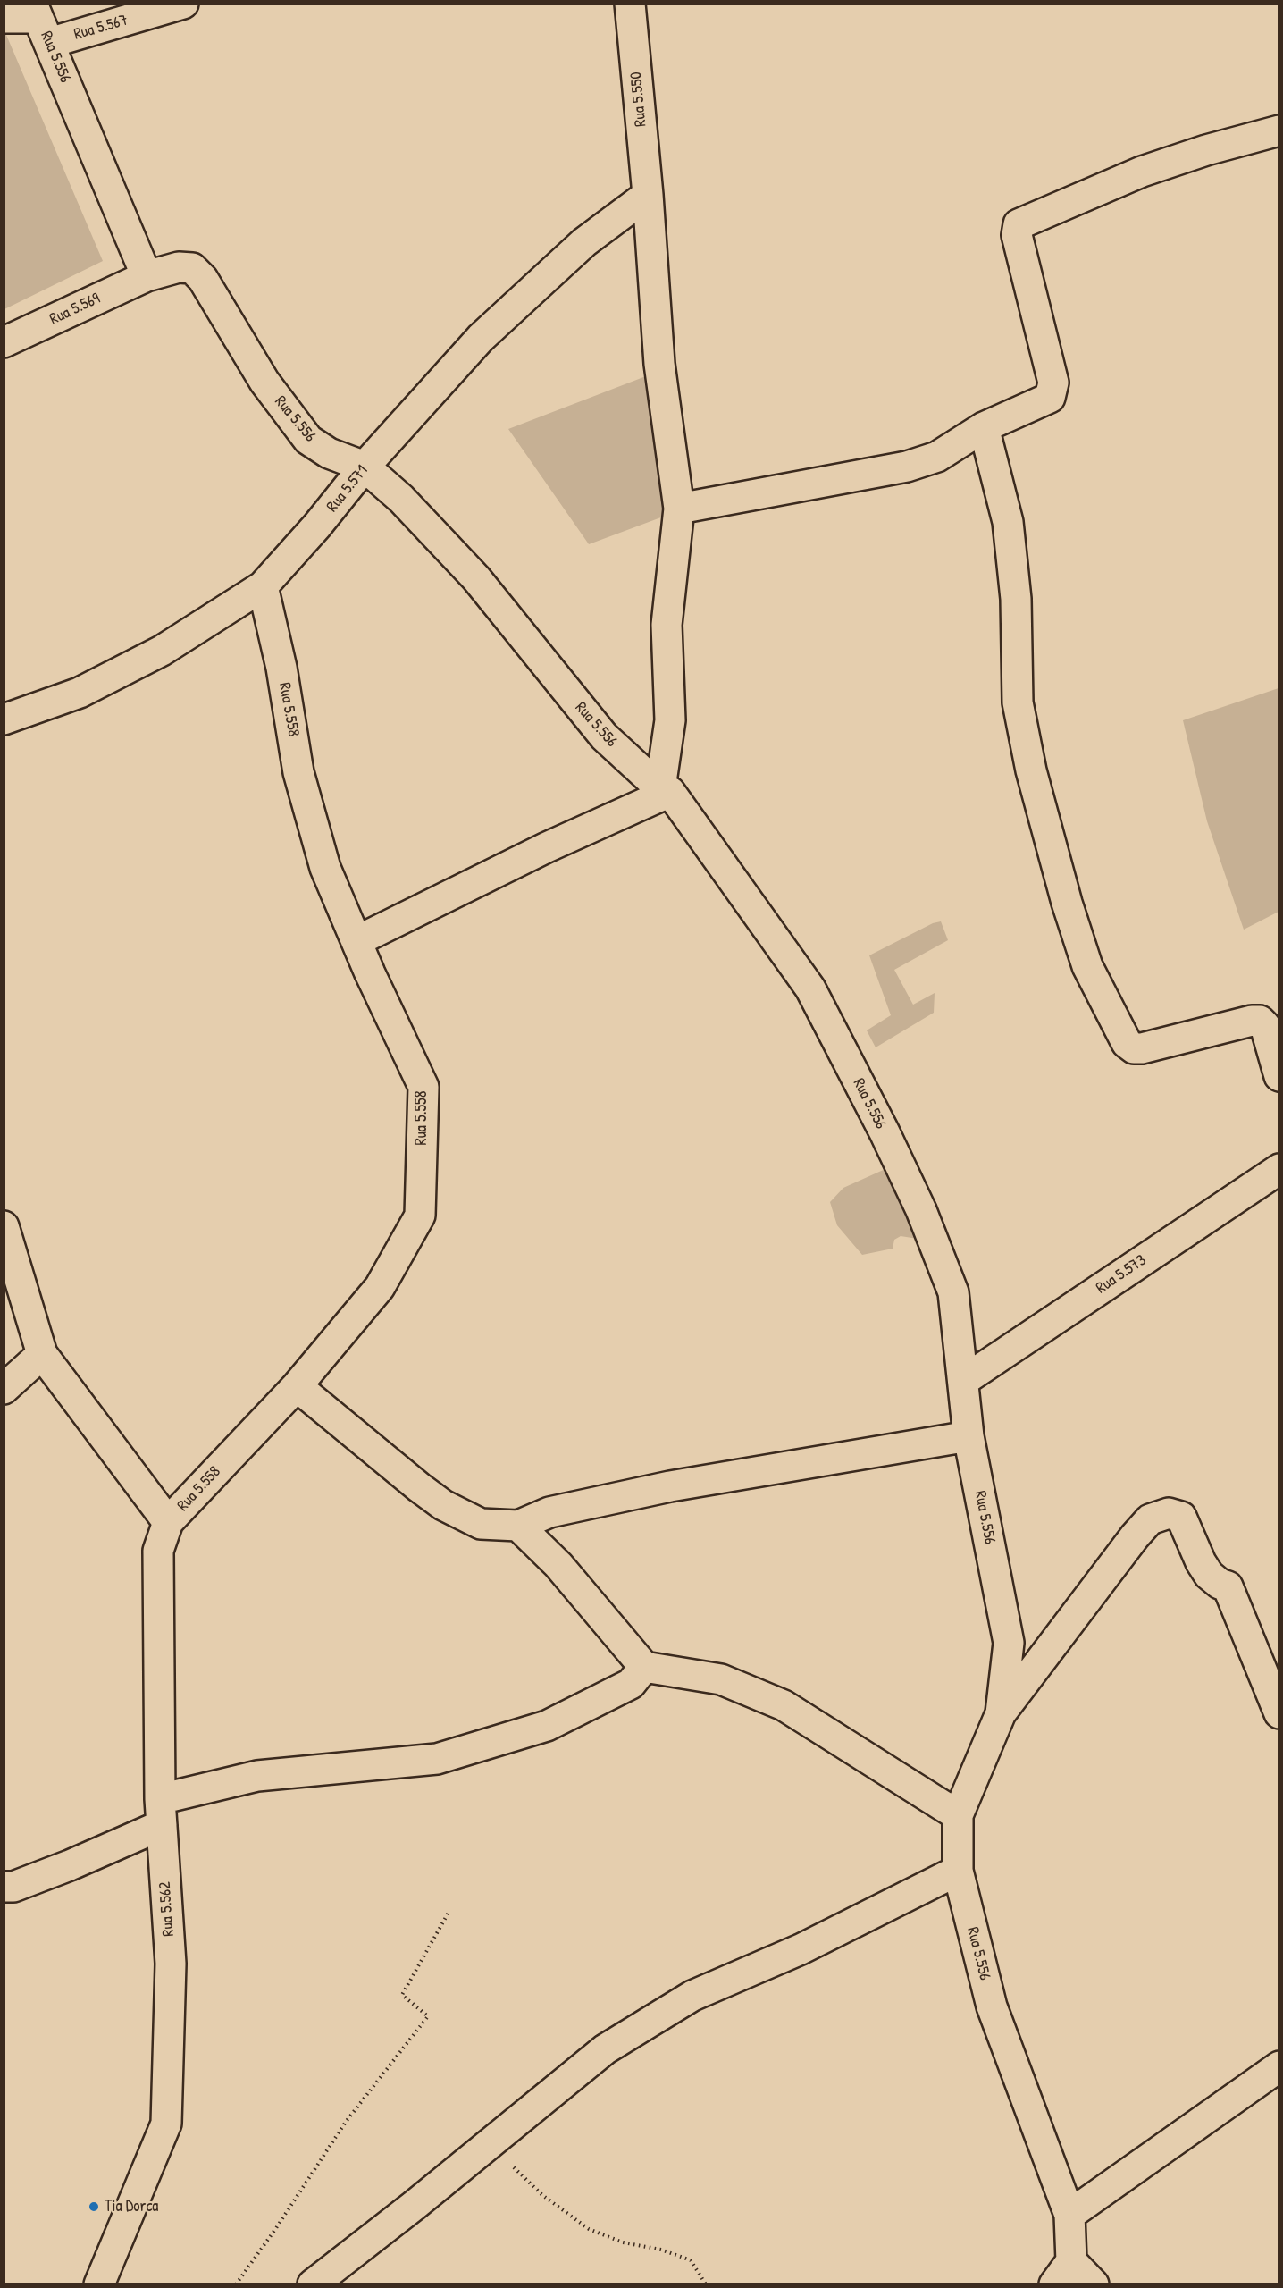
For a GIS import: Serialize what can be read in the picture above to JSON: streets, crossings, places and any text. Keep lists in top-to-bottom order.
{
  "streets": {
    "street": [
      "Rua 5.567",
      "Rua 5.556",
      "Rua 5.550",
      "Rua 5.569",
      "Rua 5.571",
      "Rua 5.558",
      "Rua 5.573",
      "Rua 5.562"
    ]
  },
  "crossings": [
    ["Rua 5.567", "Rua 5.556"],
    ["Rua 5.556", "Rua 5.550"],
    ["Rua 5.556", "Rua 5.569"],
    ["Rua 5.556", "Rua 5.571"],
    ["Rua 5.556", "Rua 5.573"],
    ["Rua 5.550", "Rua 5.571"],
    ["Rua 5.571", "Rua 5.558"],
    ["Rua 5.558", "Rua 5.562"]
  ],
  "places": ["Tia Dorca"]
}
